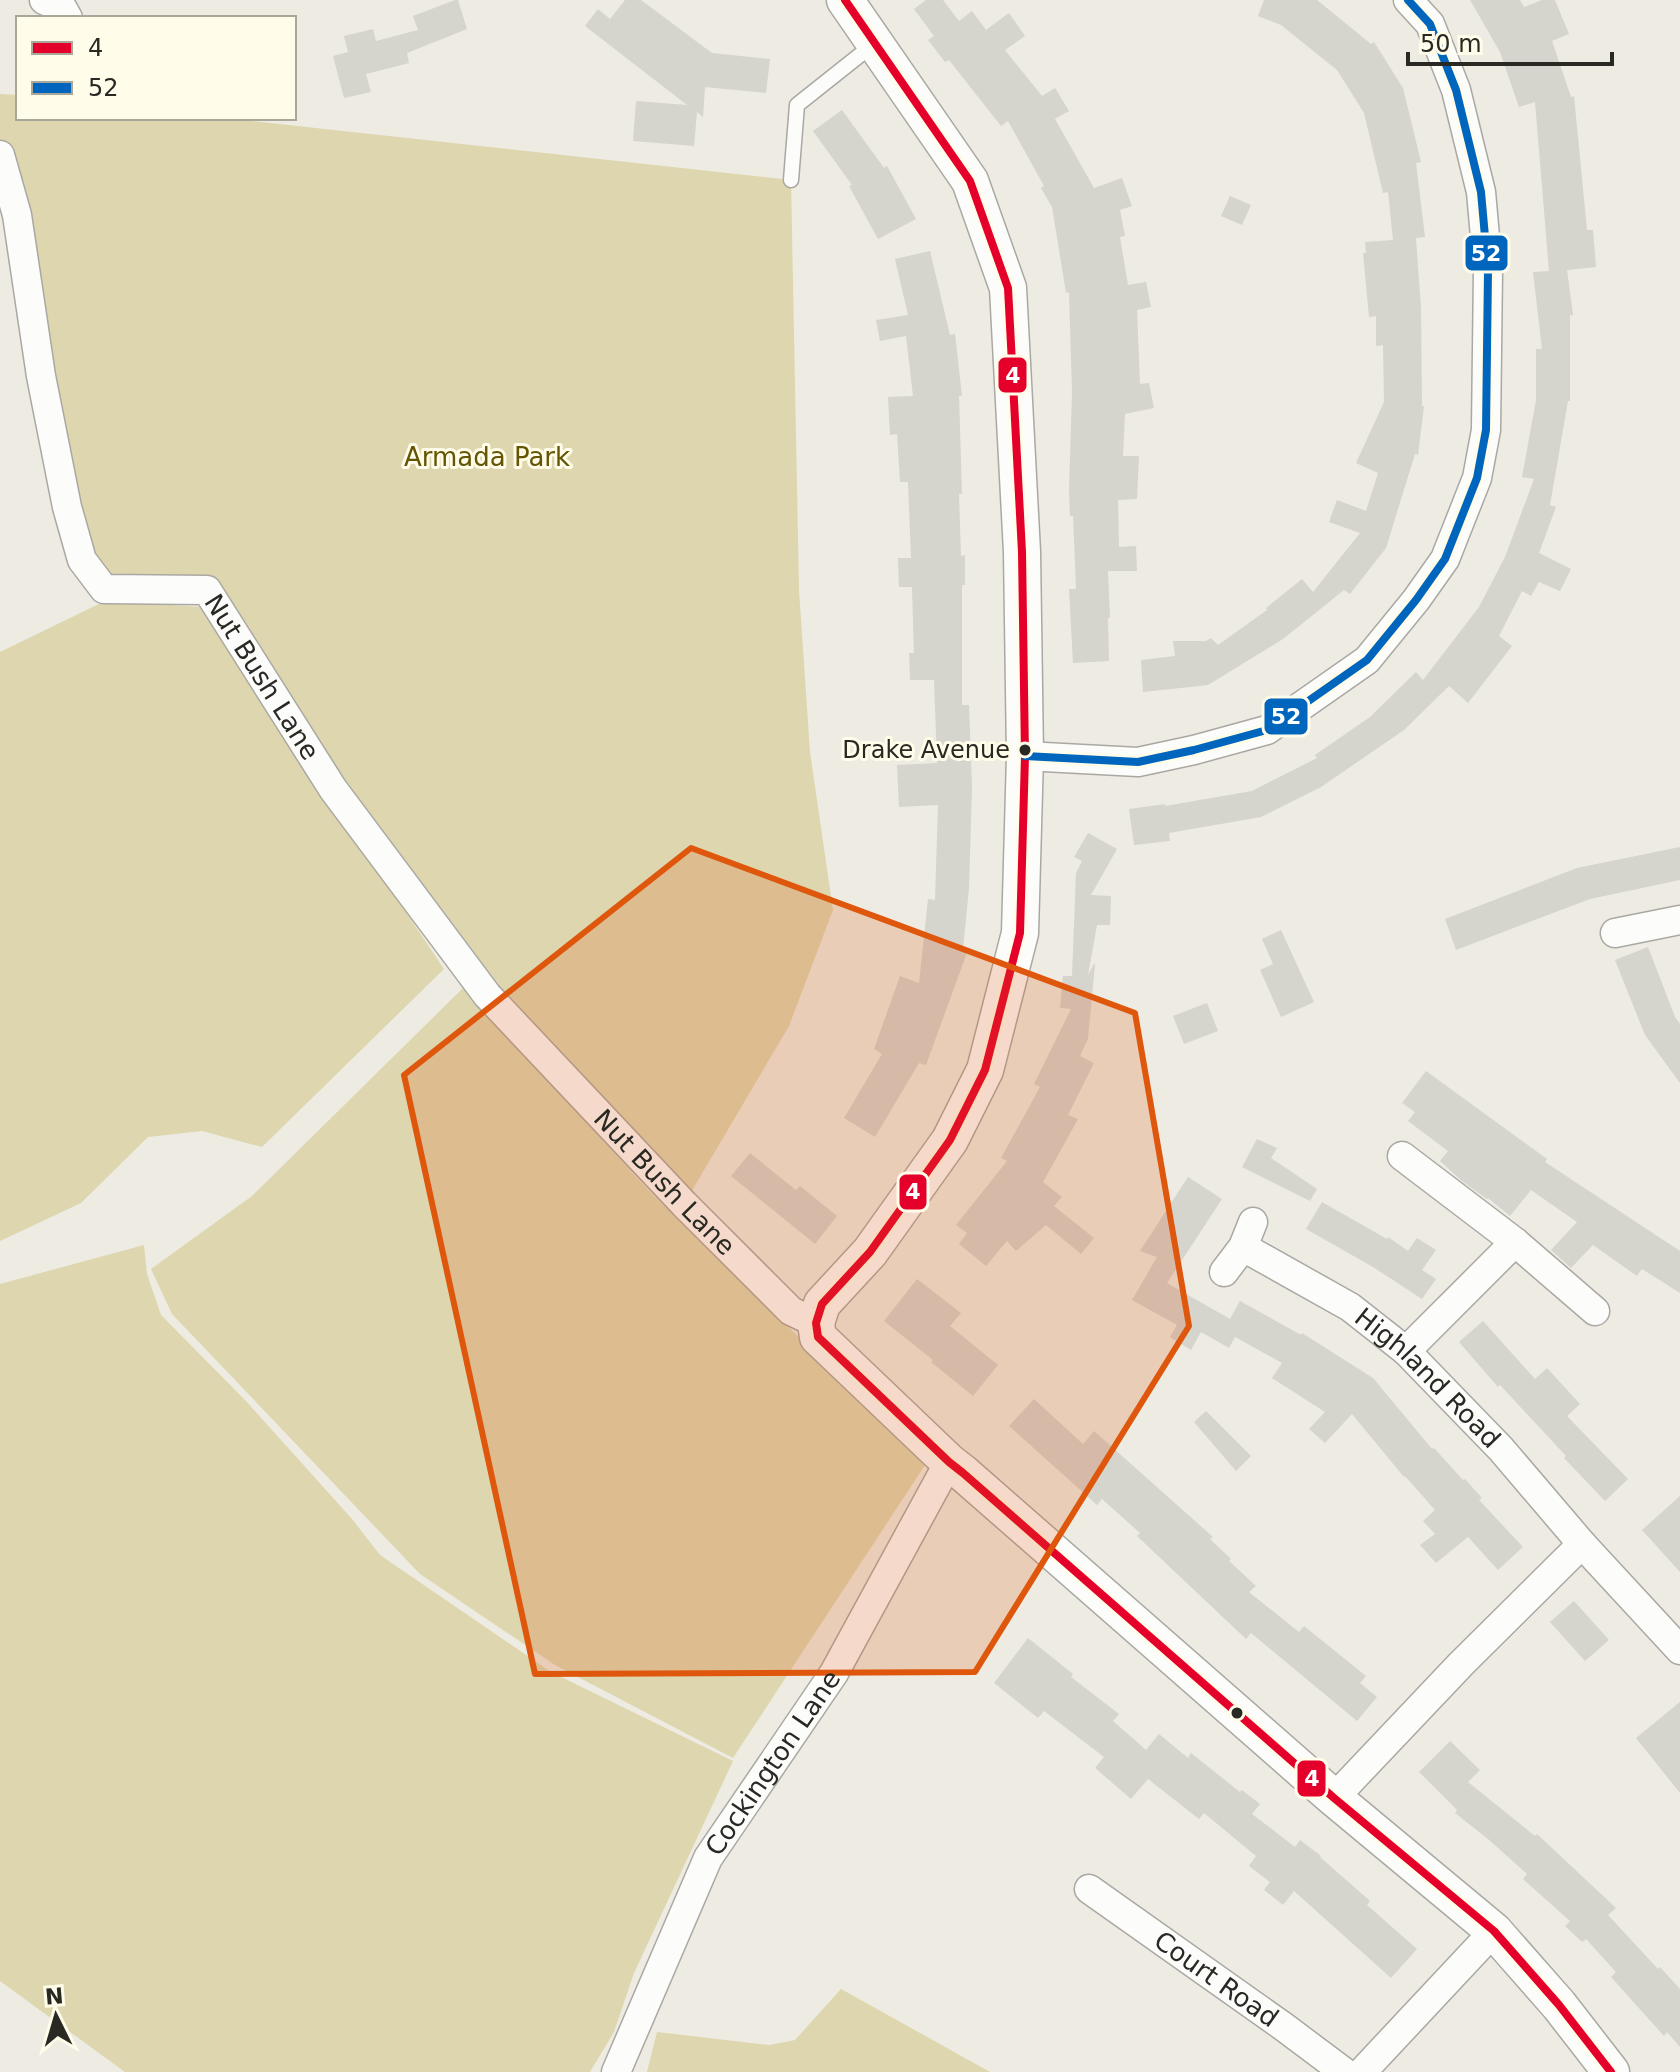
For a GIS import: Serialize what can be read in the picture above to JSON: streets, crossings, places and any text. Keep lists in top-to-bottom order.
{
  "streets": {
    "street": [
      "Nut Bush Lane",
      "Highland Road",
      "Cockington Lane",
      "Court Road"
    ]
  },
  "crossings": [
    ["Nut Bush Lane", "Cockington Lane"]
  ],
  "parks": ["Armada Park"],
  "places": ["Drake Avenue"],
  "lines": ["transit line 4", "transit line 52"],
  "legend": ["4", "52"],
  "scale_bar": "50 m",
  "north": "top"
}
